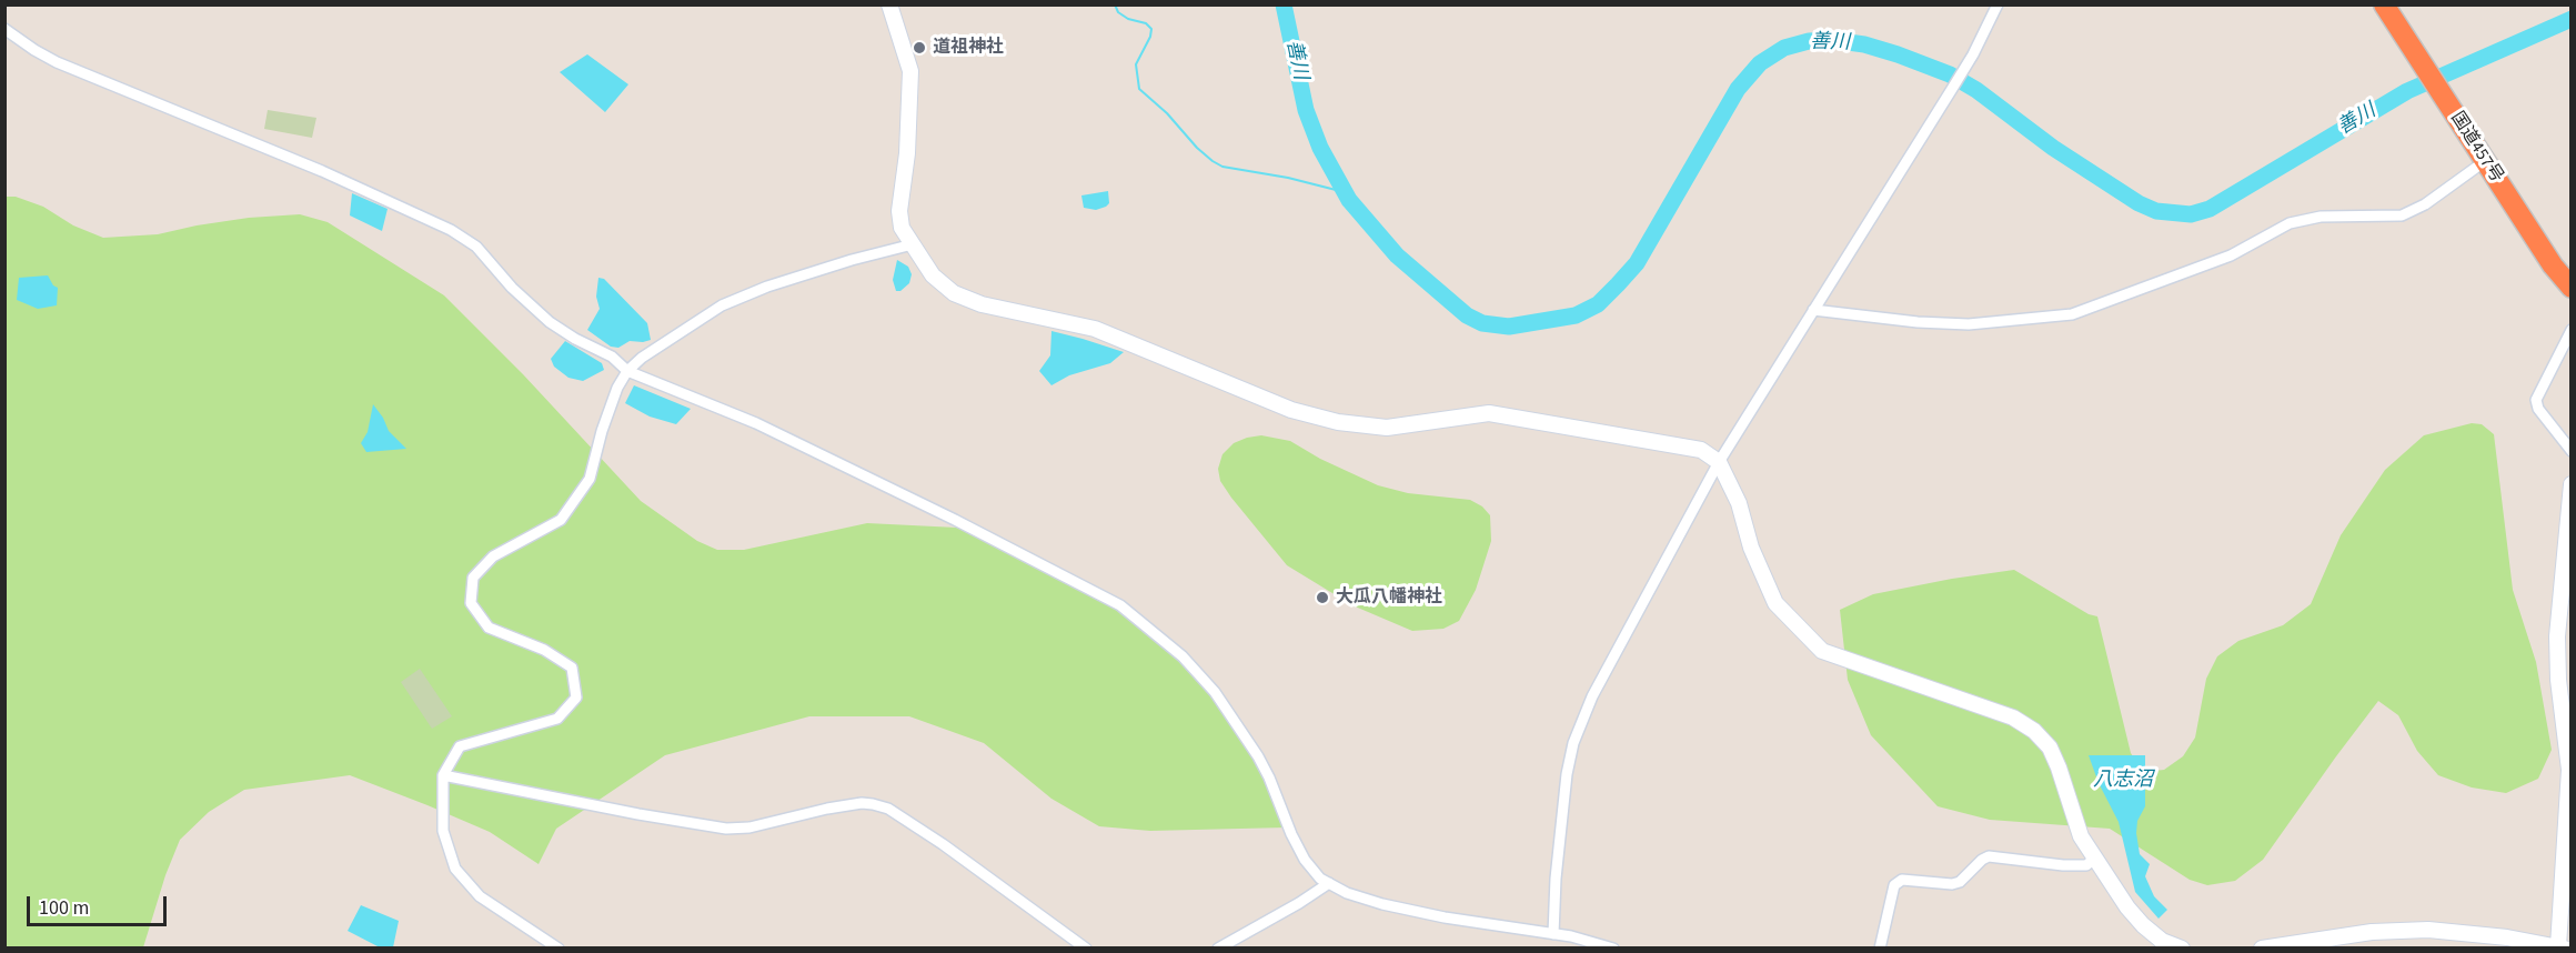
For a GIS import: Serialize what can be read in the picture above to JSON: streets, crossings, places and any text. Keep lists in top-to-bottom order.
{
  "streets": {
    "highway": ["国道457号"]
  },
  "water": ["善川", "八志沼"],
  "places": ["道祖神社", "大瓜八幡神社"],
  "scale_bar": "100 m"
}
